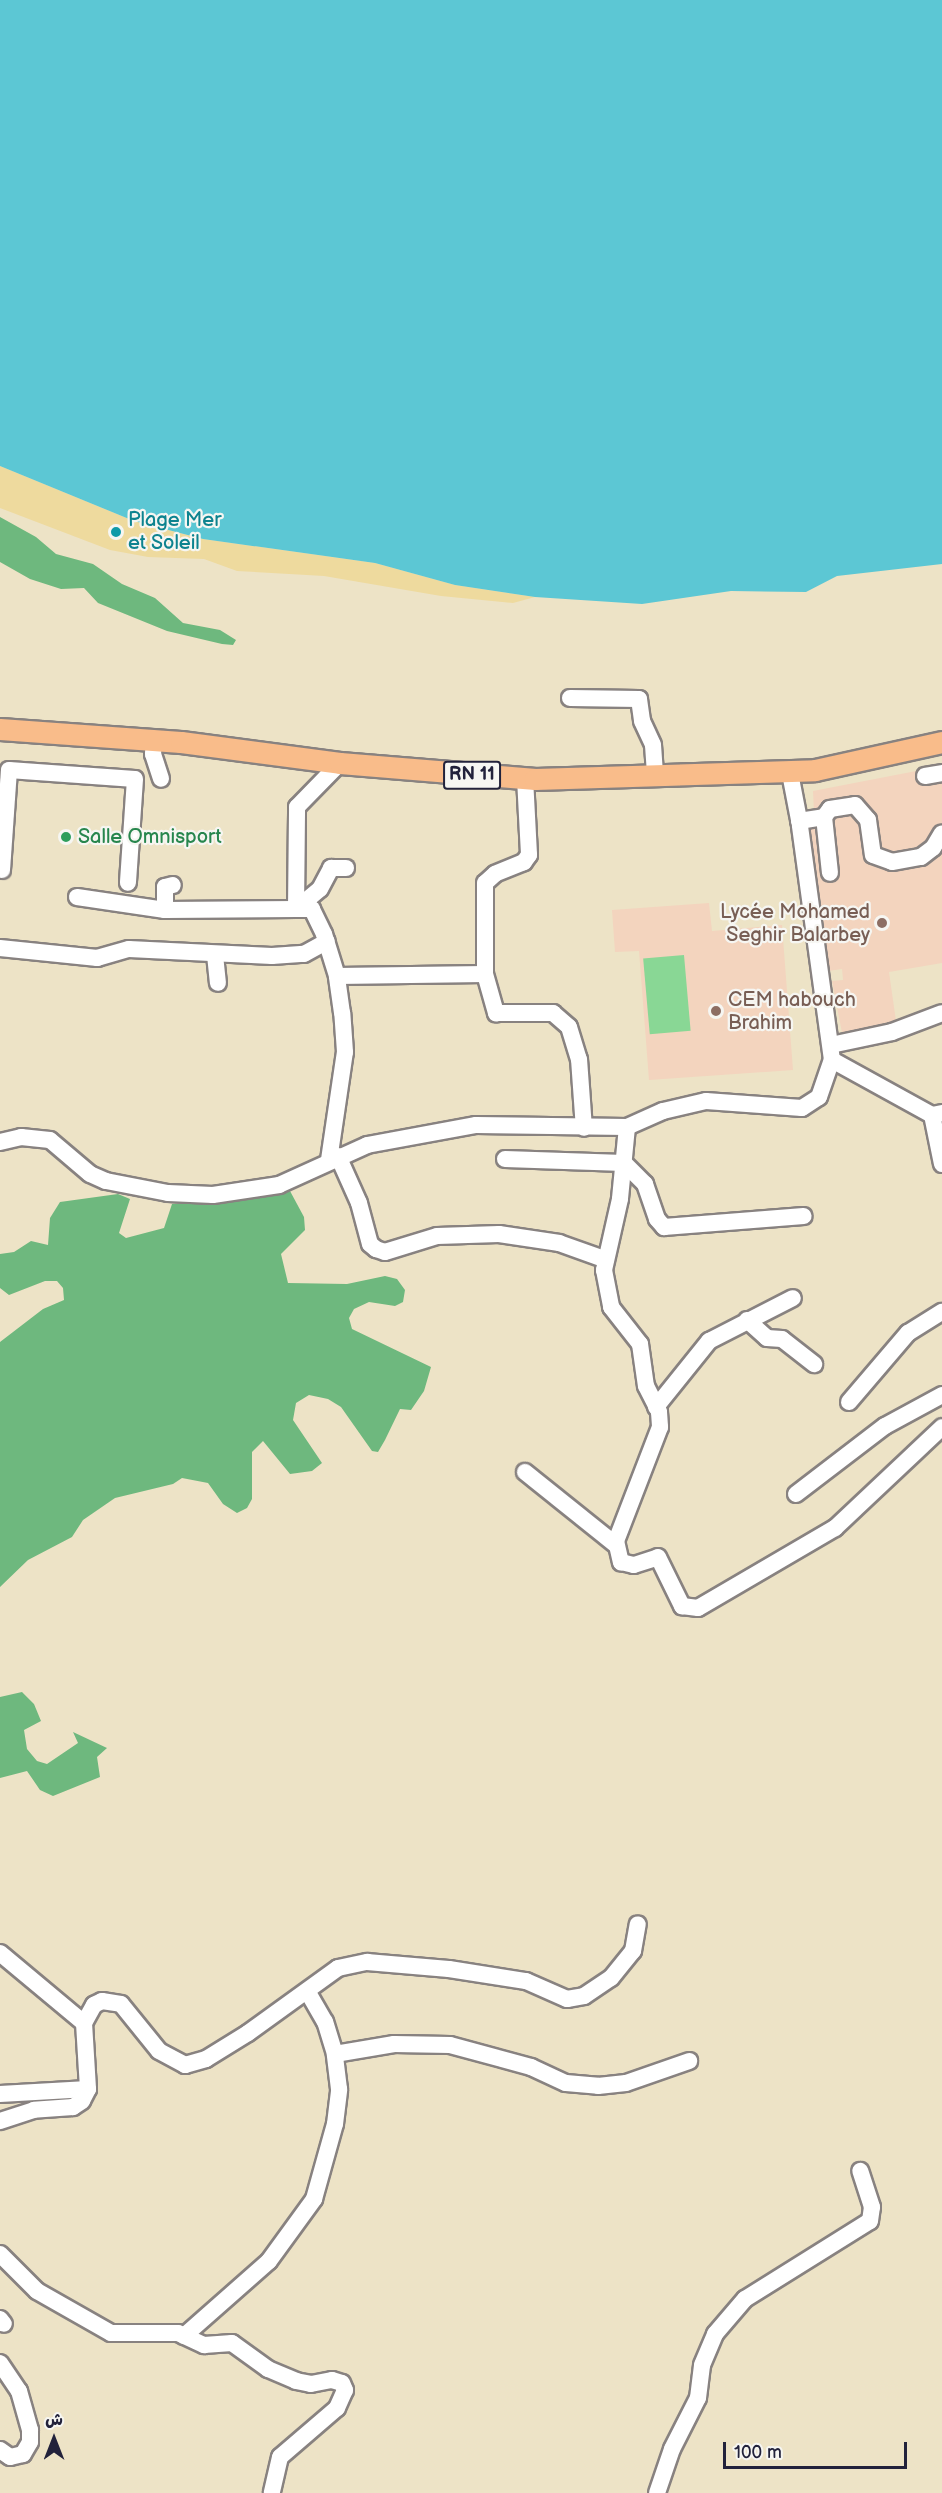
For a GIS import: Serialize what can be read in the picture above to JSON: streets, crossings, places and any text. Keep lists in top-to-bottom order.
{
  "streets": {
    "main road": ["RN 11"]
  },
  "places": [
    "Plage Mer et Soleil",
    "Salle Omnisport",
    "Lycée Mohamed Seghir Balarbey",
    "CEM habouch Brahim"
  ],
  "scale_bar": "100 m",
  "north": "top"
}
